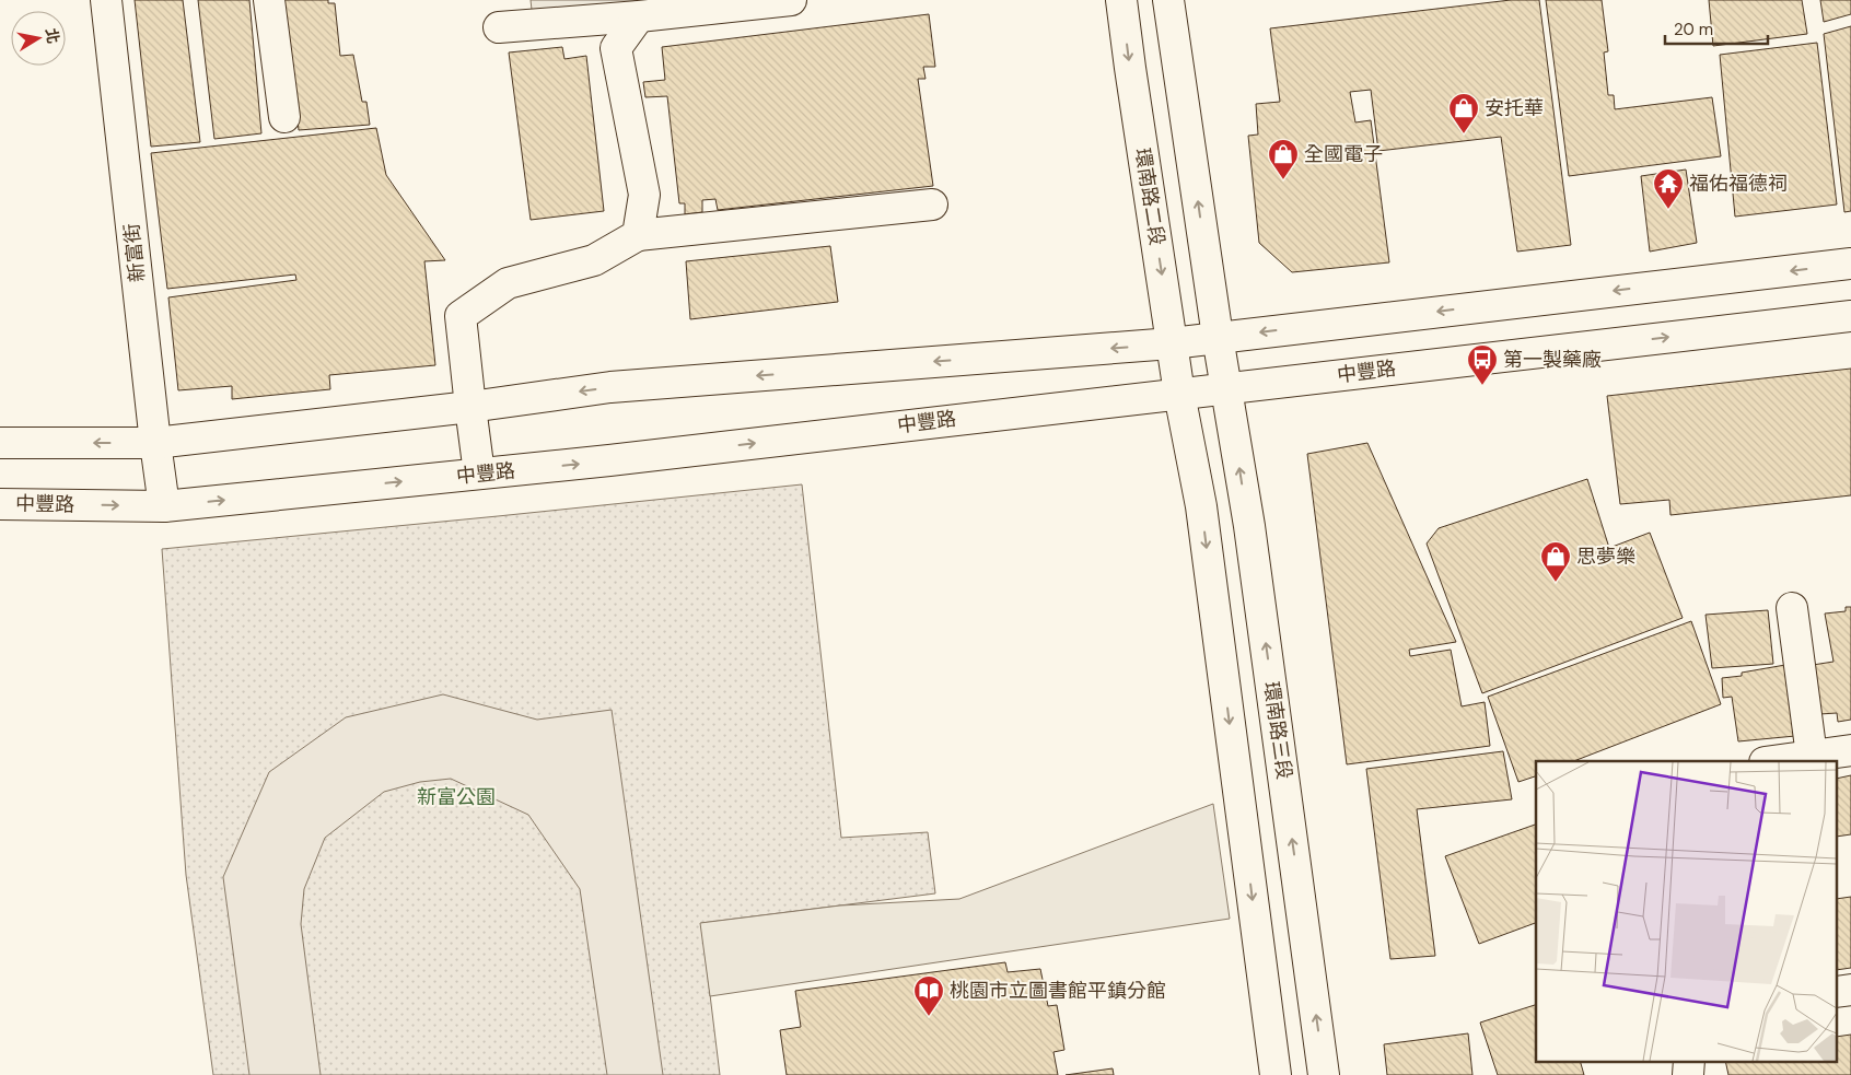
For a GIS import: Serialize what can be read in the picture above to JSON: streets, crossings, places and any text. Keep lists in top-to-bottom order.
{
  "streets": {
    "main road": [
      "環南路二段",
      "新富街",
      "中豐路",
      "環南路三段"
    ]
  },
  "crossings": [
    ["環南路二段", "中豐路"],
    ["新富街", "中豐路"],
    ["中豐路", "環南路三段"]
  ],
  "parks": ["新富公園"],
  "places": {
    "shop": ["安托華", "全國電子", "思夢樂"],
    "temple": ["福佑福德祠"],
    "bus stop": ["第一製藥廠"],
    "library": ["桃園市立圖書館平鎮分館"]
  },
  "scale_bar": "20 m",
  "north": "right"
}
